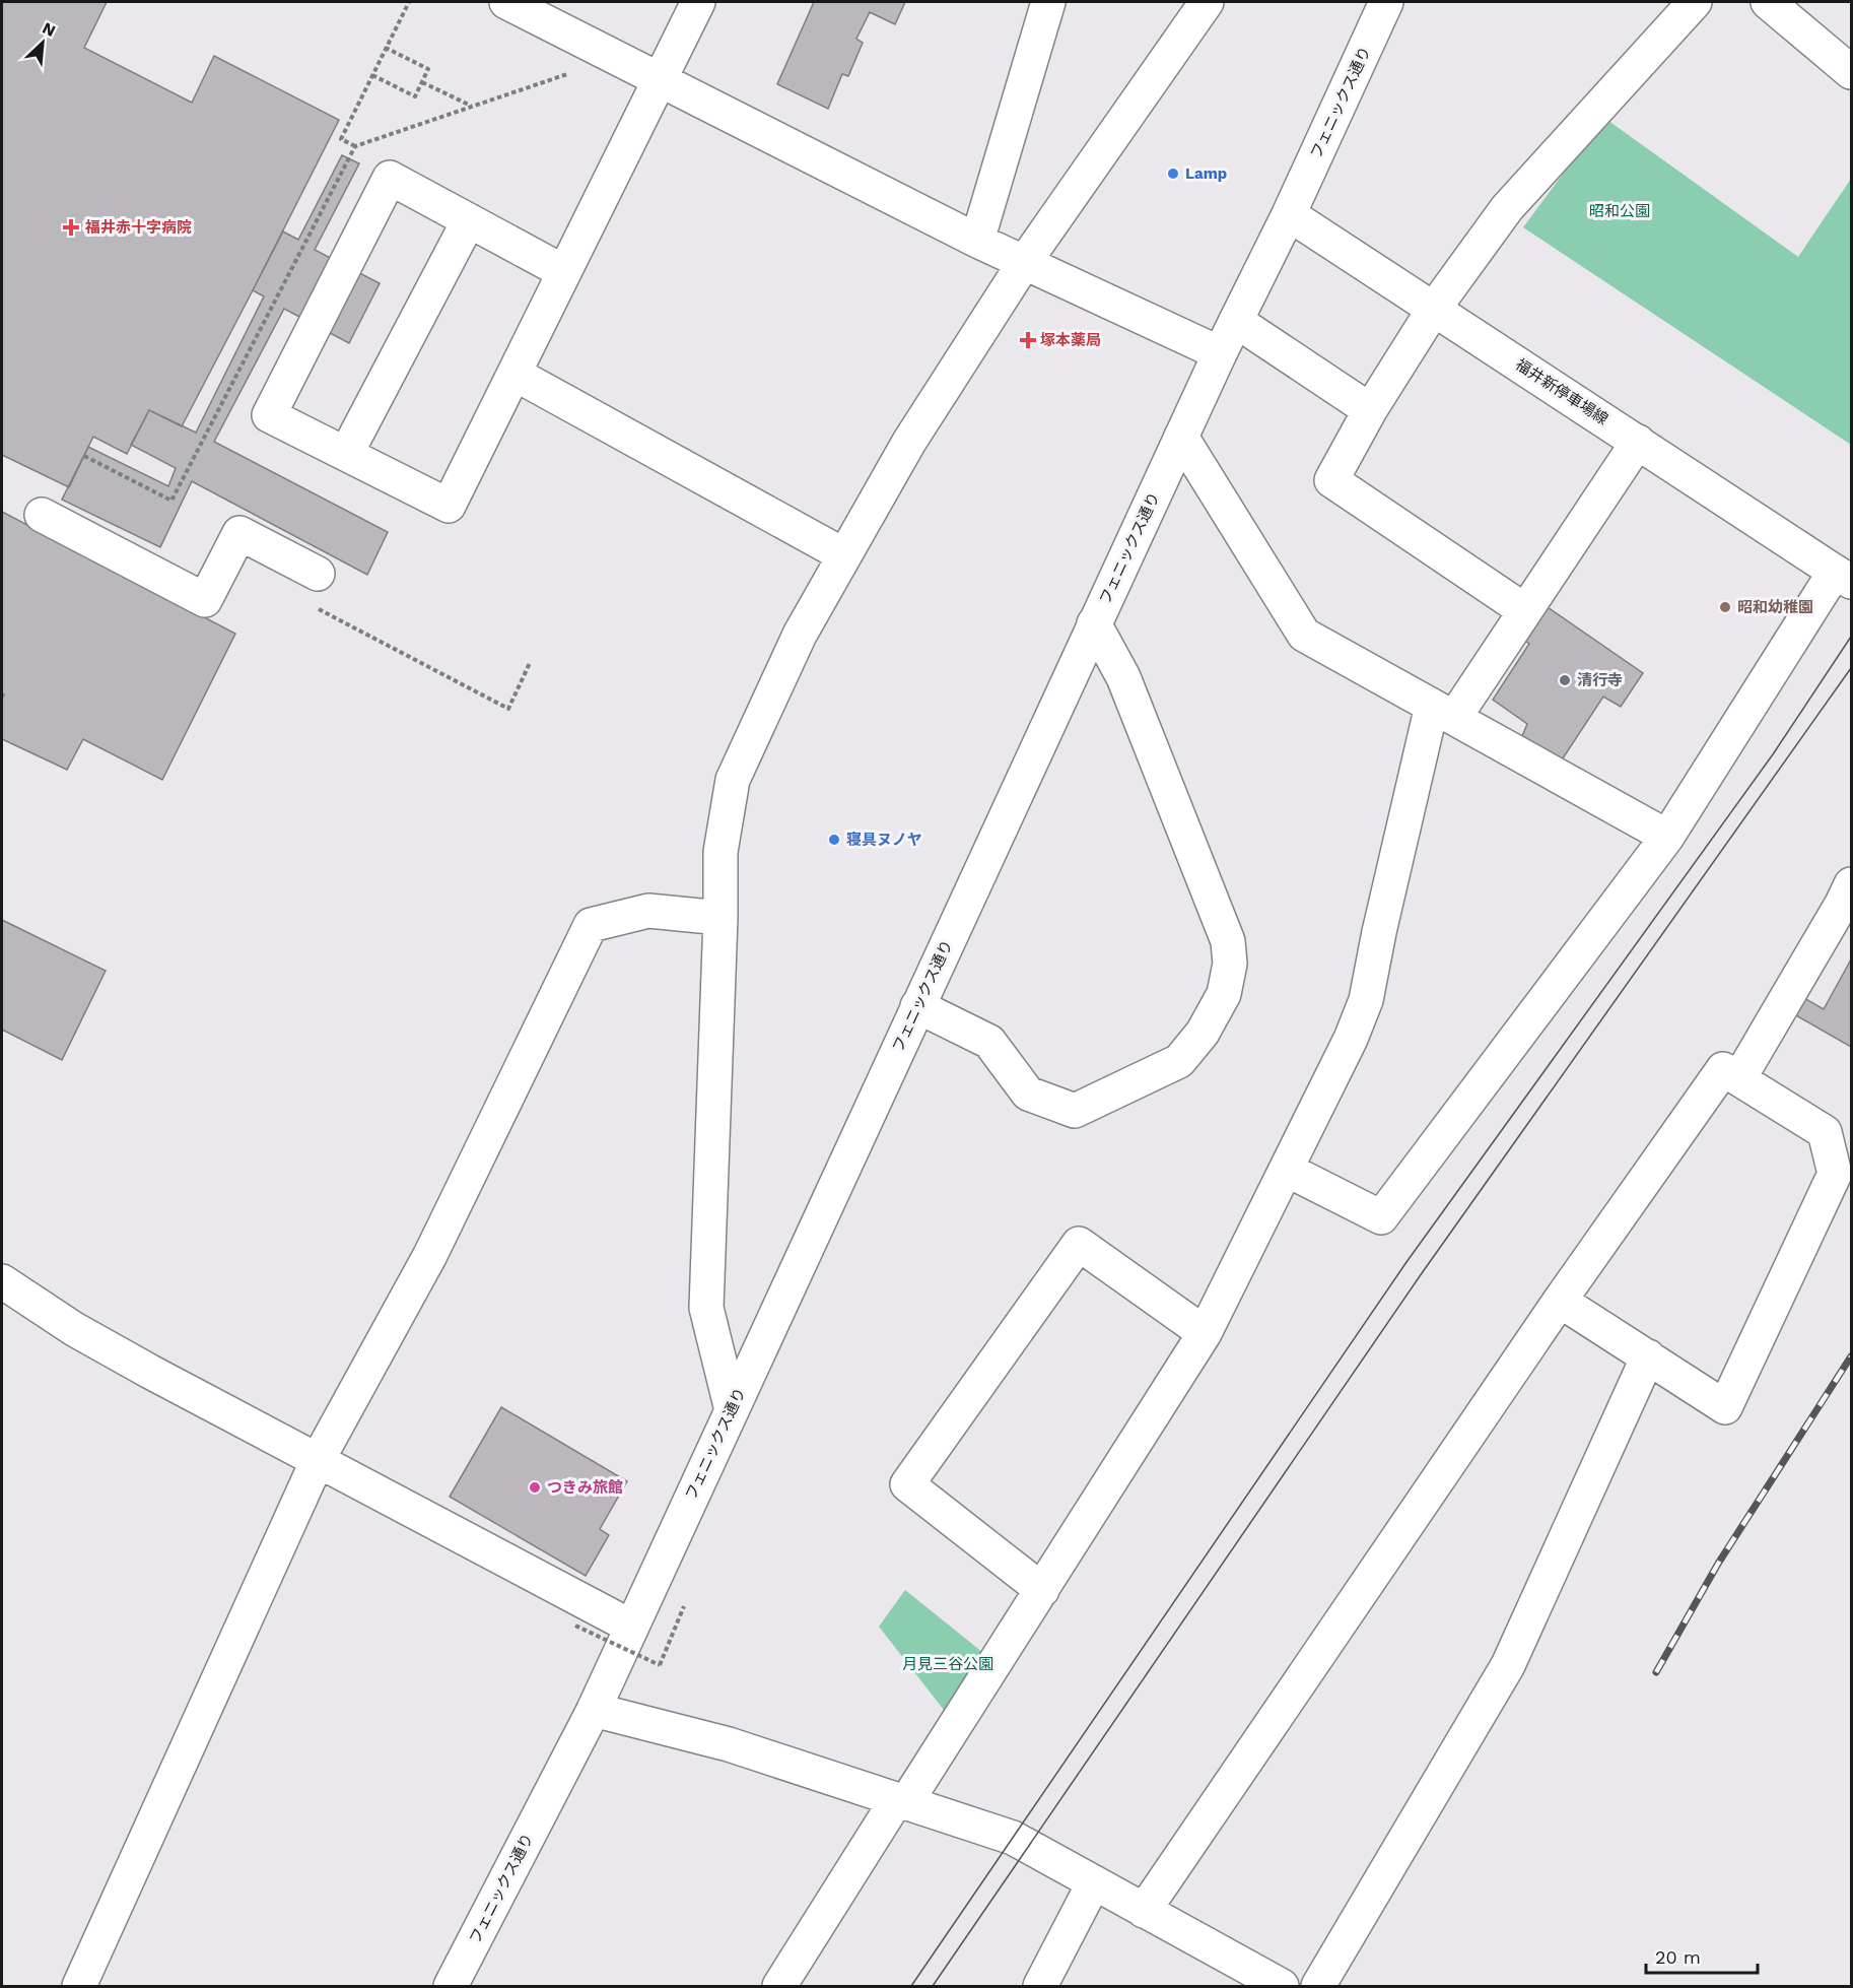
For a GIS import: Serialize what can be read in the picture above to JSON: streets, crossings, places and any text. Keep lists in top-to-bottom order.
{
  "streets": {
    "street": ["フェニックス通り", "福井新停車場線"]
  },
  "crossings": [
    ["フェニックス通り", "福井新停車場線"]
  ],
  "parks": ["昭和公園", "月見三谷公園"],
  "places": {
    "other": [
      "Lamp",
      "昭和幼稚園",
      "清行寺",
      "寝具ヌノヤ",
      "つきみ旅館"
    ],
    "health": ["福井赤十字病院", "塚本薬局"]
  },
  "scale_bar": "20 m",
  "north": "top right"
}
